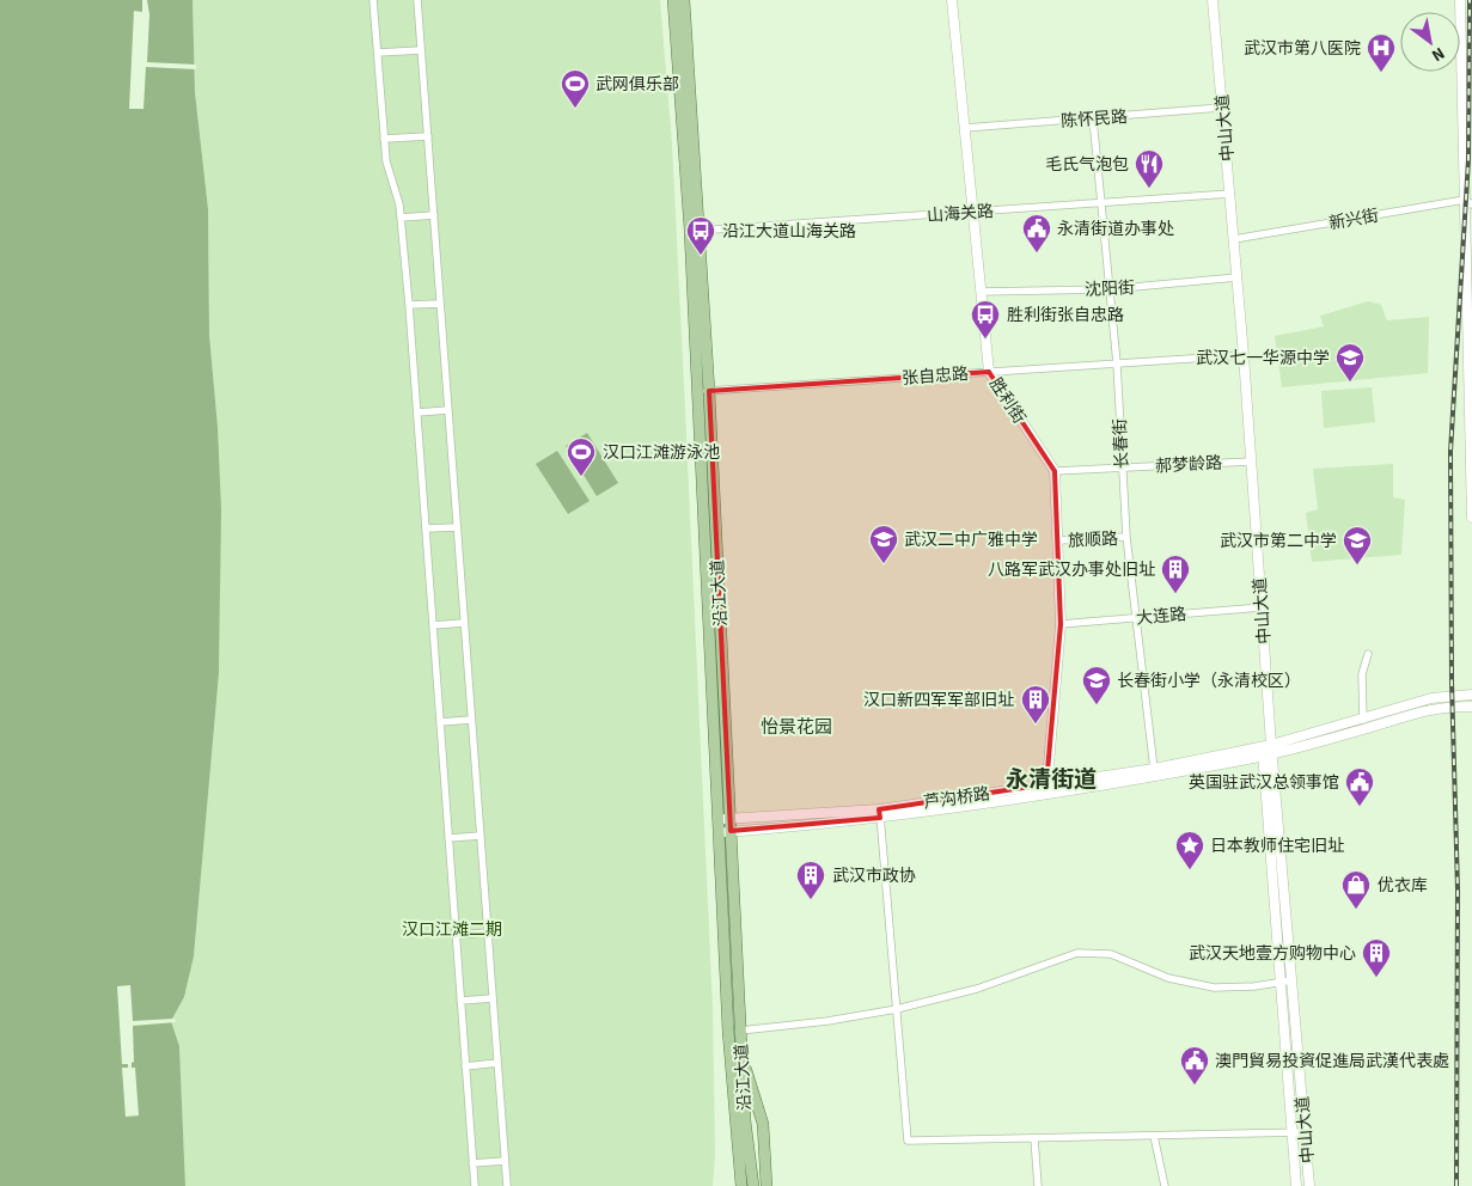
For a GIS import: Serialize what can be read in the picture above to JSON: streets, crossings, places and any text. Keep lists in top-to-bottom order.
{
  "streets": {
    "main road": [
      "中山大道",
      "胜利街",
      "沿江大道",
      "芦沟桥路"
    ],
    "street": [
      "陈怀民路",
      "山海关路",
      "新兴街",
      "沈阳街",
      "张自忠路",
      "长春街",
      "郝梦龄路",
      "旅顺路",
      "大连路"
    ]
  },
  "crossings": [
    ["陈怀民路", "中山大道"],
    ["陈怀民路", "胜利街"],
    ["陈怀民路", "长春街"],
    ["中山大道", "山海关路"],
    ["中山大道", "新兴街"],
    ["中山大道", "沈阳街"],
    ["中山大道", "张自忠路"],
    ["中山大道", "郝梦龄路"],
    ["中山大道", "大连路"],
    ["中山大道", "芦沟桥路"],
    ["山海关路", "胜利街"],
    ["山海关路", "长春街"],
    ["山海关路", "沿江大道"],
    ["沈阳街", "胜利街"],
    ["沈阳街", "长春街"],
    ["张自忠路", "胜利街"],
    ["张自忠路", "长春街"],
    ["张自忠路", "沿江大道"],
    ["胜利街", "郝梦龄路"],
    ["长春街", "郝梦龄路"],
    ["长春街", "旅顺路"],
    ["长春街", "大连路"],
    ["长春街", "芦沟桥路"],
    ["沿江大道", "芦沟桥路"]
  ],
  "districts": ["怡景花园", "永清街道"],
  "parks": ["汉口江滩二期"],
  "places": {
    "hospital": ["武汉市第八医院"],
    "sports": ["武网俱乐部", "汉口江滩游泳池"],
    "restaurant": ["毛氏气泡包"],
    "public building": ["永清街道办事处", "英国驻武汉总领事馆", "澳門貿易投資促進局武漢代表處"],
    "bus stop": ["沿江大道山海关路", "胜利街张自忠路"],
    "school or university": [
      "武汉七一华源中学",
      "武汉二中广雅中学",
      "武汉市第二中学",
      "长春街小学（永清校区）"
    ],
    "building": [
      "八路军武汉办事处旧址",
      "汉口新四军军部旧址",
      "武汉市政协",
      "武汉天地壹方购物中心"
    ],
    "place": ["日本教师住宅旧址"],
    "shop": ["优衣库"]
  },
  "north": "bottom right"
}
